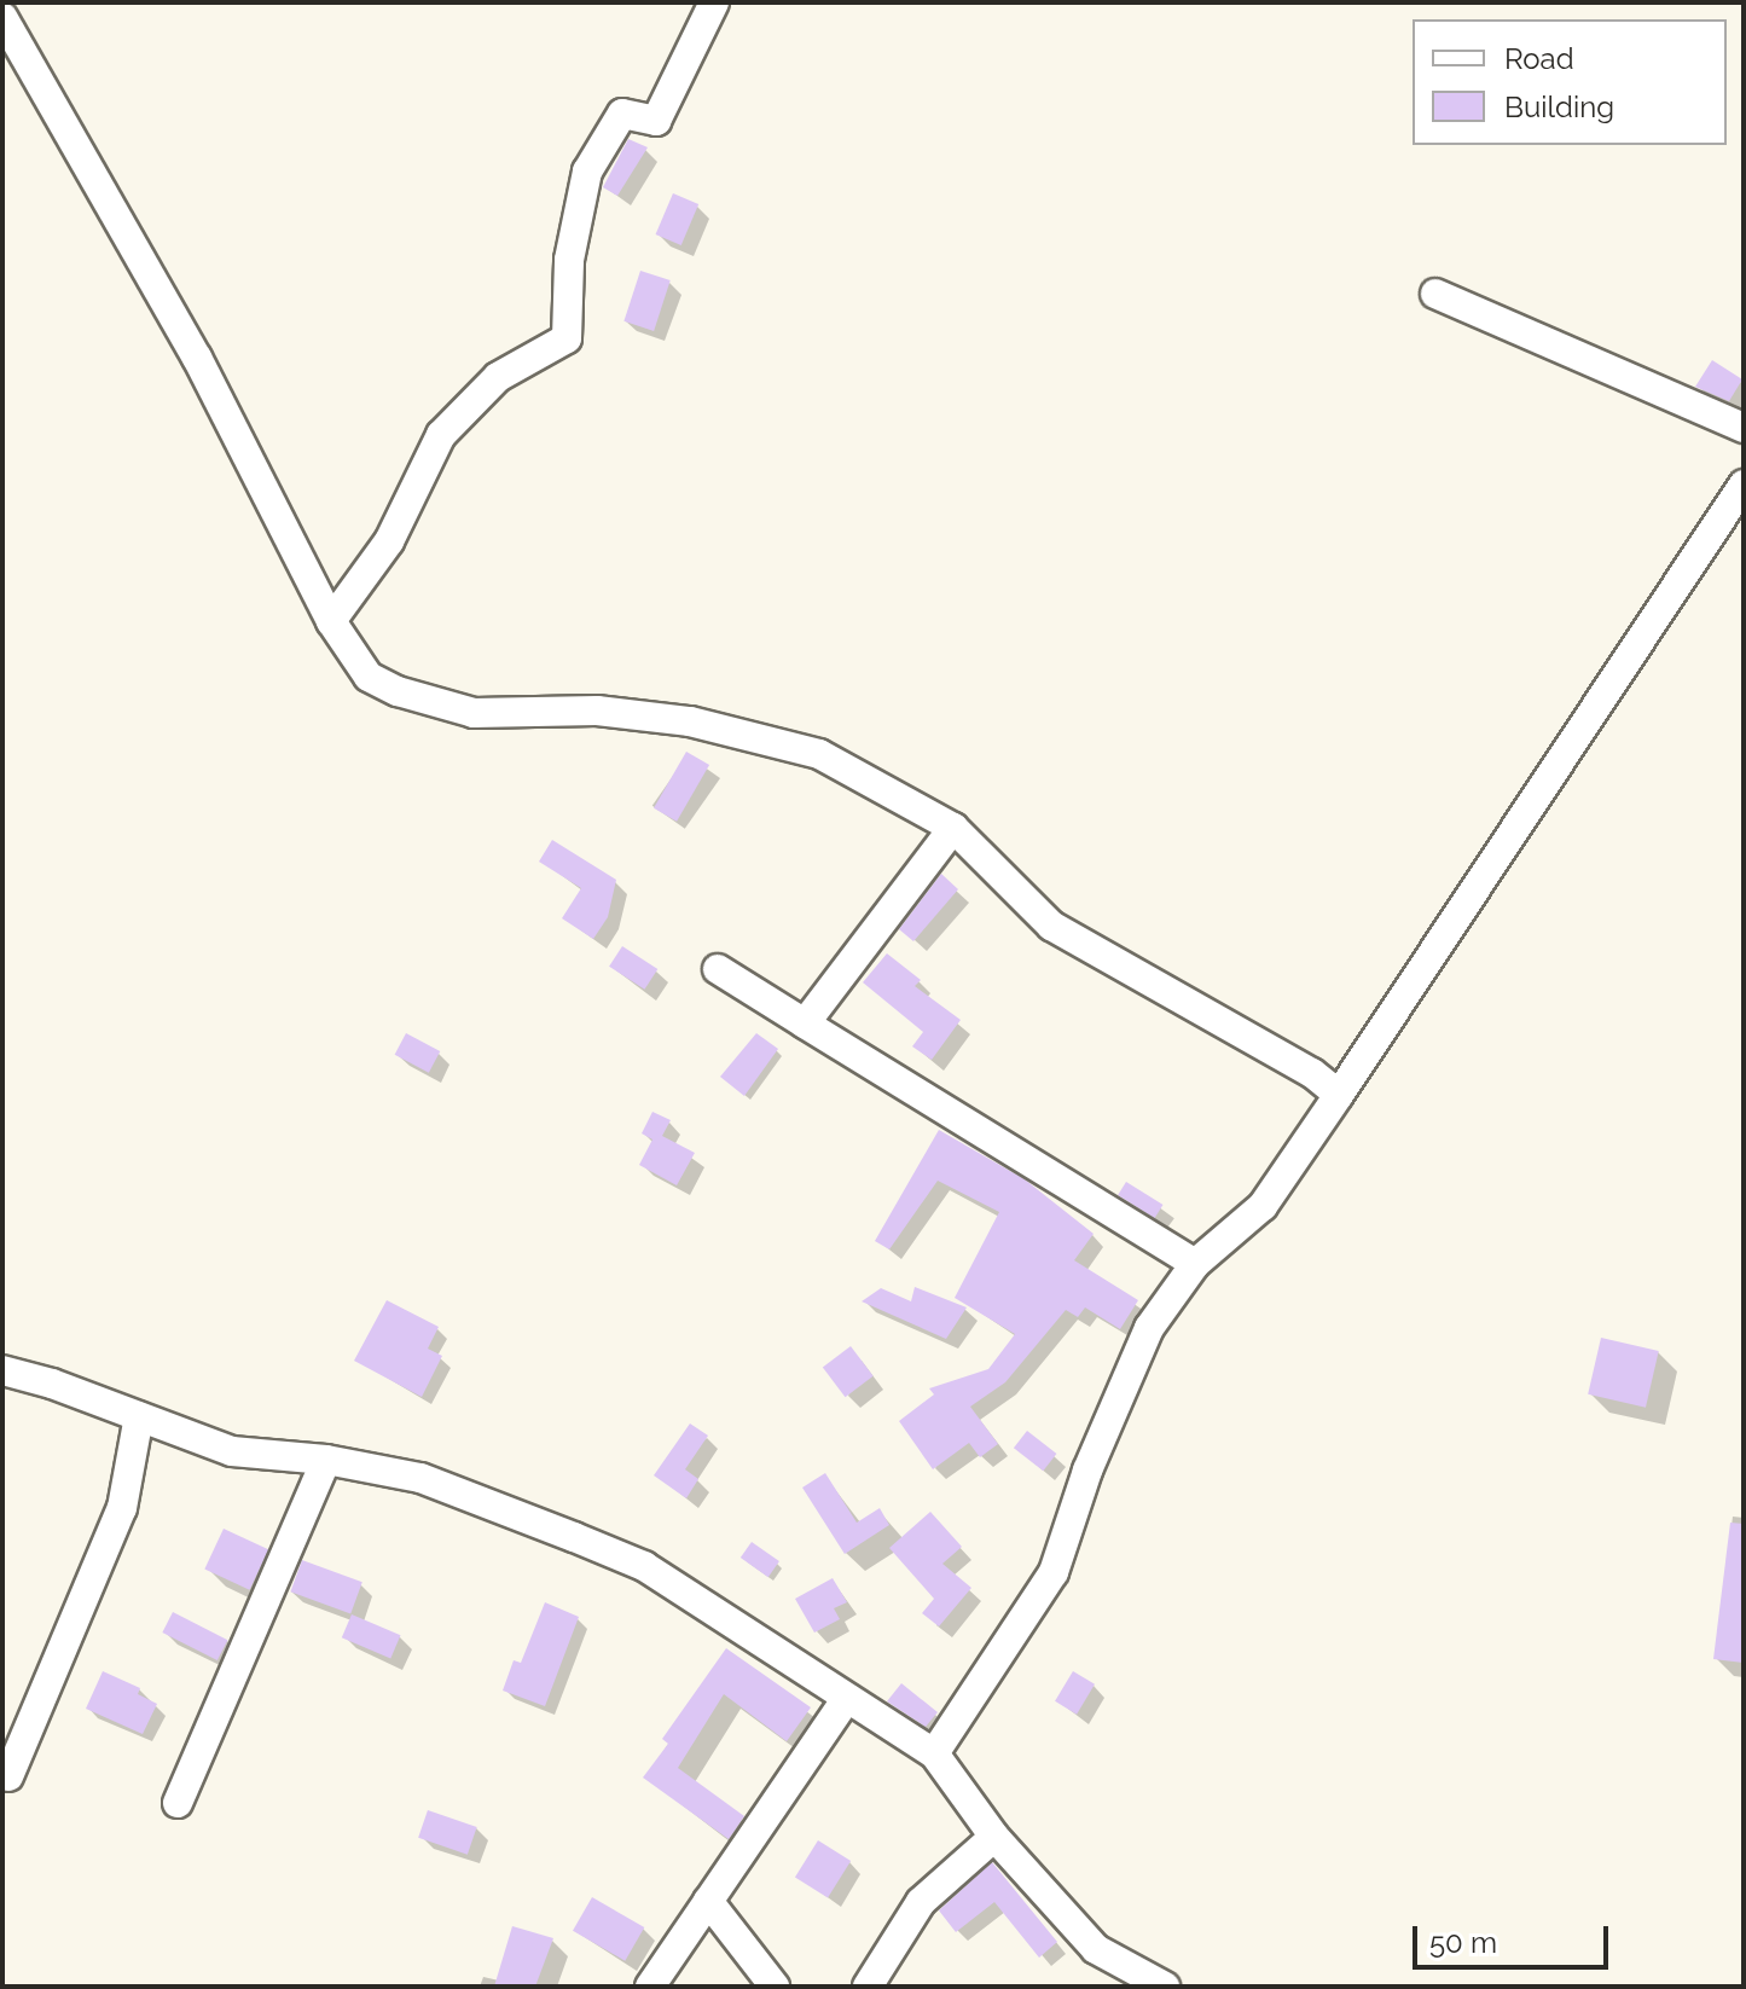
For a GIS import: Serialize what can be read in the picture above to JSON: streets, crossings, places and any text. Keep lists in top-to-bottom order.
{
  "legend": ["Road", "Building"],
  "scale_bar": "50 m"
}
